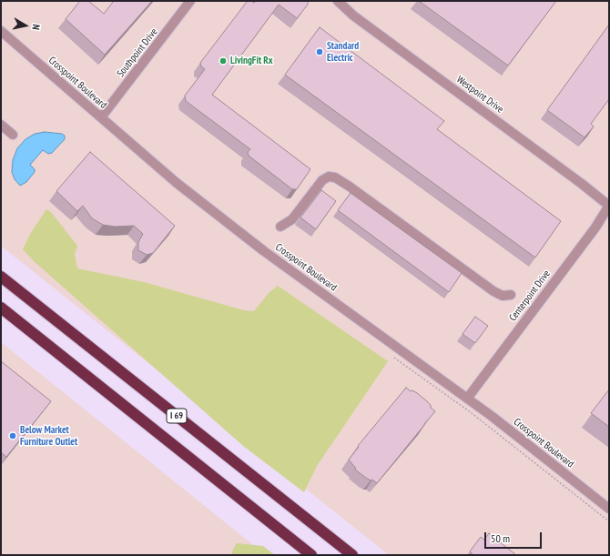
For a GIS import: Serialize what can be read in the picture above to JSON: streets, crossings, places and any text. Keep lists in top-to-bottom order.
{
  "streets": {
    "highway": ["I 69"],
    "street": [
      "Southpoint Drive",
      "Crosspoint Boulevard",
      "Westpoint Drive",
      "Centerpoint Drive"
    ]
  },
  "crossings": [
    ["Southpoint Drive", "Crosspoint Boulevard"],
    ["Crosspoint Boulevard", "Centerpoint Drive"],
    ["Westpoint Drive", "Centerpoint Drive"]
  ],
  "places": ["Standard Electric", "LivingFit Rx", "Below Market Furniture Outlet"],
  "scale_bar": "50 m",
  "north": "right"
}
